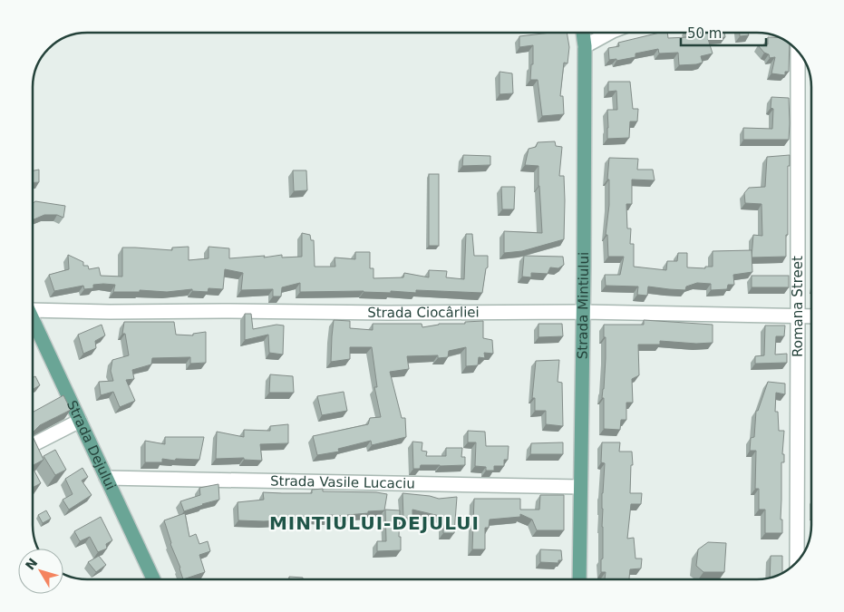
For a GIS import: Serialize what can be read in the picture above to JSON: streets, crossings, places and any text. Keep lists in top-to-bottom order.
{
  "streets": {
    "main road": ["Strada Mintiului", "Strada Dejului"],
    "street": ["Romana Street", "Strada Ciocârliei", "Strada Vasile Lucaciu"]
  },
  "crossings": [
    ["Strada Mintiului", "Strada Ciocârliei"],
    ["Strada Mintiului", "Strada Vasile Lucaciu"],
    ["Romana Street", "Strada Ciocârliei"],
    ["Strada Dejului", "Strada Vasile Lucaciu"]
  ],
  "districts": ["MINTIULUI-DEJULUI"],
  "scale_bar": "50 m",
  "north": "top left"
}
